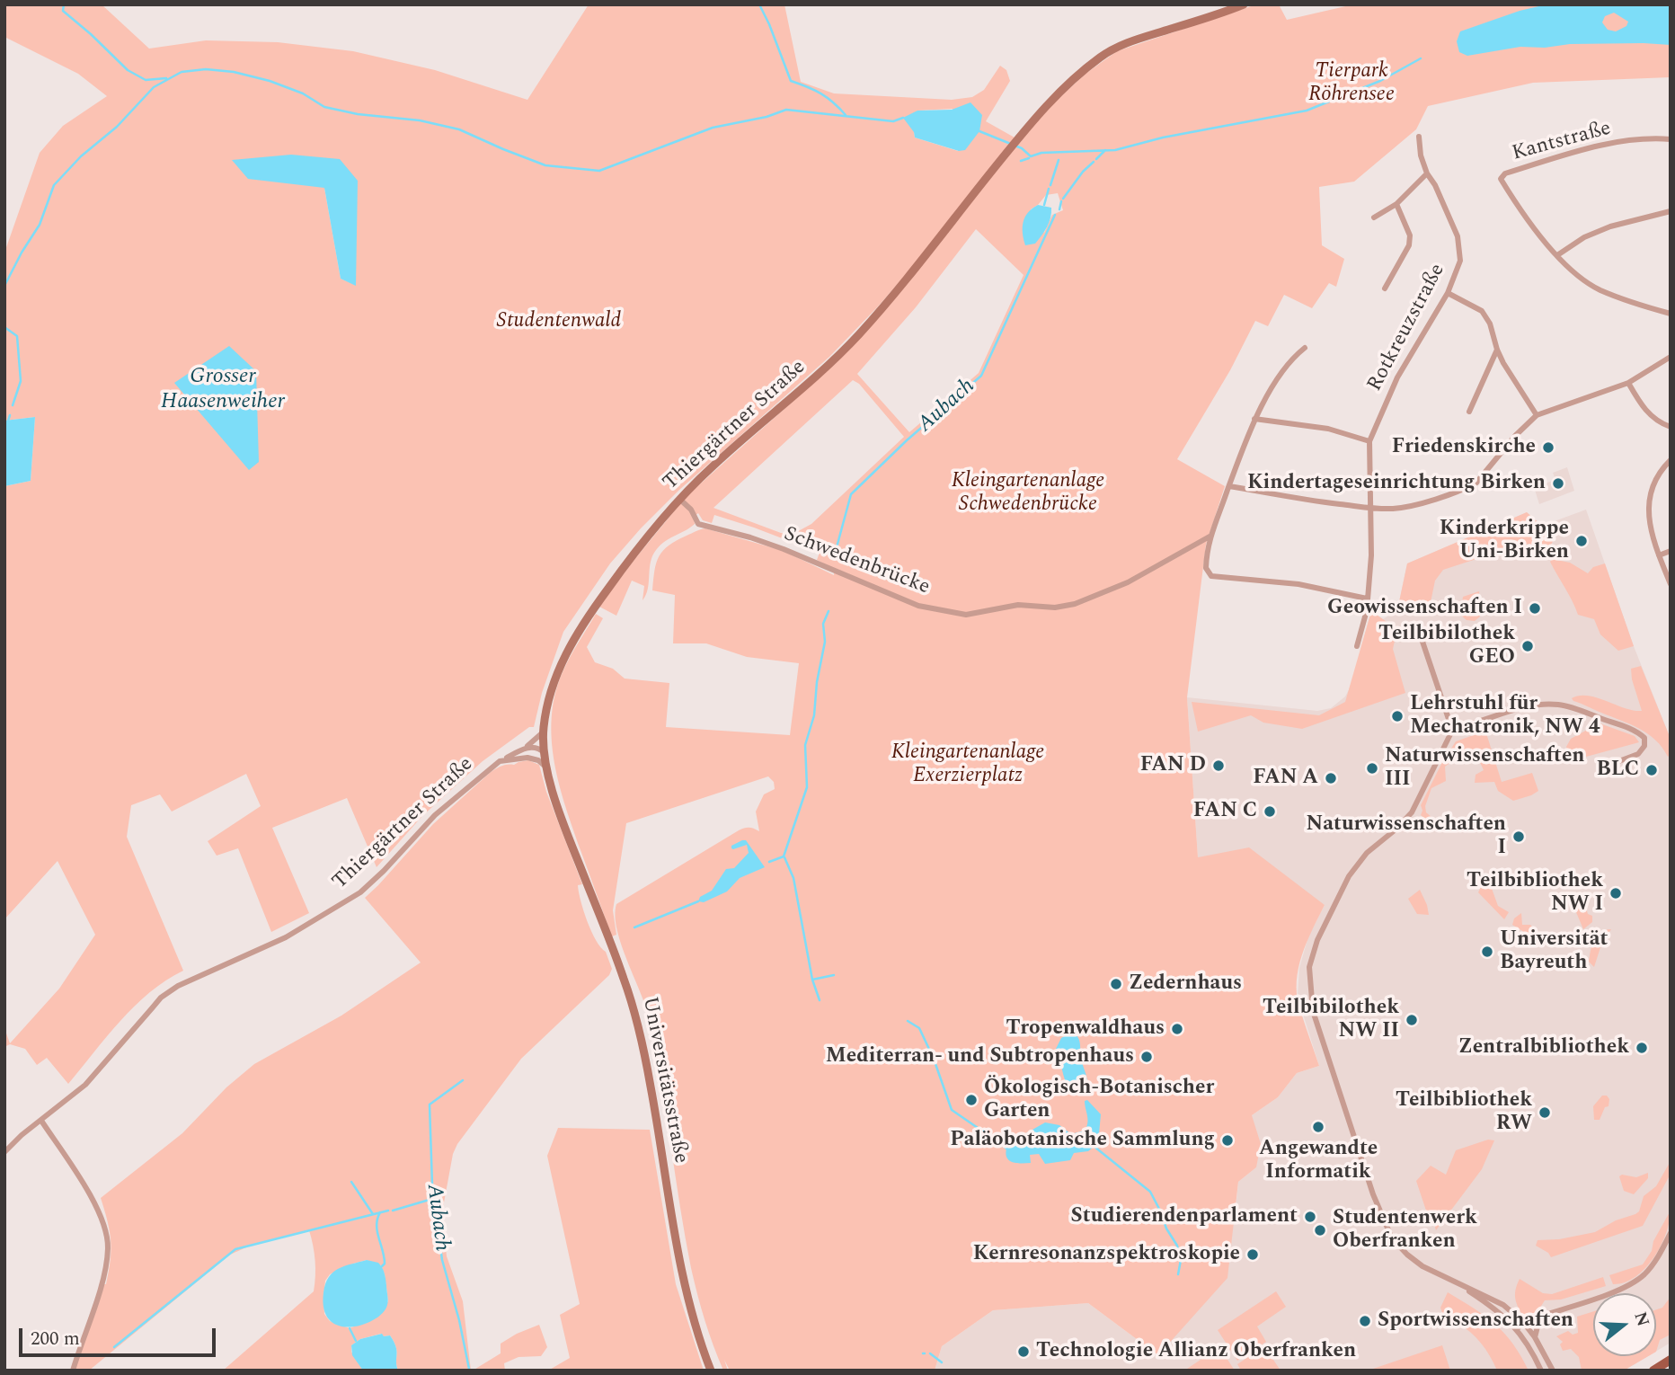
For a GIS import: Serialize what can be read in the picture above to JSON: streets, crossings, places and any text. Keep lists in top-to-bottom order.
{
  "streets": {
    "main road": ["Thiergärtner Straße", "Universitätsstraße"],
    "street": ["Kantstraße", "Rotkreuzstraße", "Schwedenbrücke"]
  },
  "crossings": [
    ["Thiergärtner Straße", "Schwedenbrücke"],
    ["Thiergärtner Straße", "Universitätsstraße"]
  ],
  "water": ["Grosser Haasenweiher", "Aubach"],
  "parks": [
    "Tierpark Röhrensee",
    "Studentenwald",
    "Kleingartenanlage Schwedenbrücke",
    "Kleingartenanlage Exerzierplatz"
  ],
  "places": [
    "Friedenskirche",
    "Kindertageseinrichtung Birken",
    "Kinderkrippe Uni-Birken",
    "Geowissenschaften I",
    "Teilbibilothek GEO",
    "Lehrstuhl für Mechatronik, NW 4",
    "FAN D",
    "Naturwissenschaften III",
    "BLC",
    "FAN A",
    "FAN C",
    "Naturwissenschaften I",
    "Teilbibliothek NW I",
    "Universität Bayreuth",
    "Zedernhaus",
    "Teilbibilothek NW II",
    "Tropenwaldhaus",
    "Zentralbibliothek",
    "Mediterran- und Subtropenhaus",
    "Ökologisch-Botanischer Garten",
    "Teilbibliothek RW",
    "Angewandte Informatik",
    "Paläobotanische Sammlung",
    "Studierendenparlament",
    "Studentenwerk Oberfranken",
    "Kernresonanzspektroskopie",
    "Sportwissenschaften",
    "Technologie Allianz Oberfranken"
  ],
  "scale_bar": "200 m",
  "north": "right"
}
